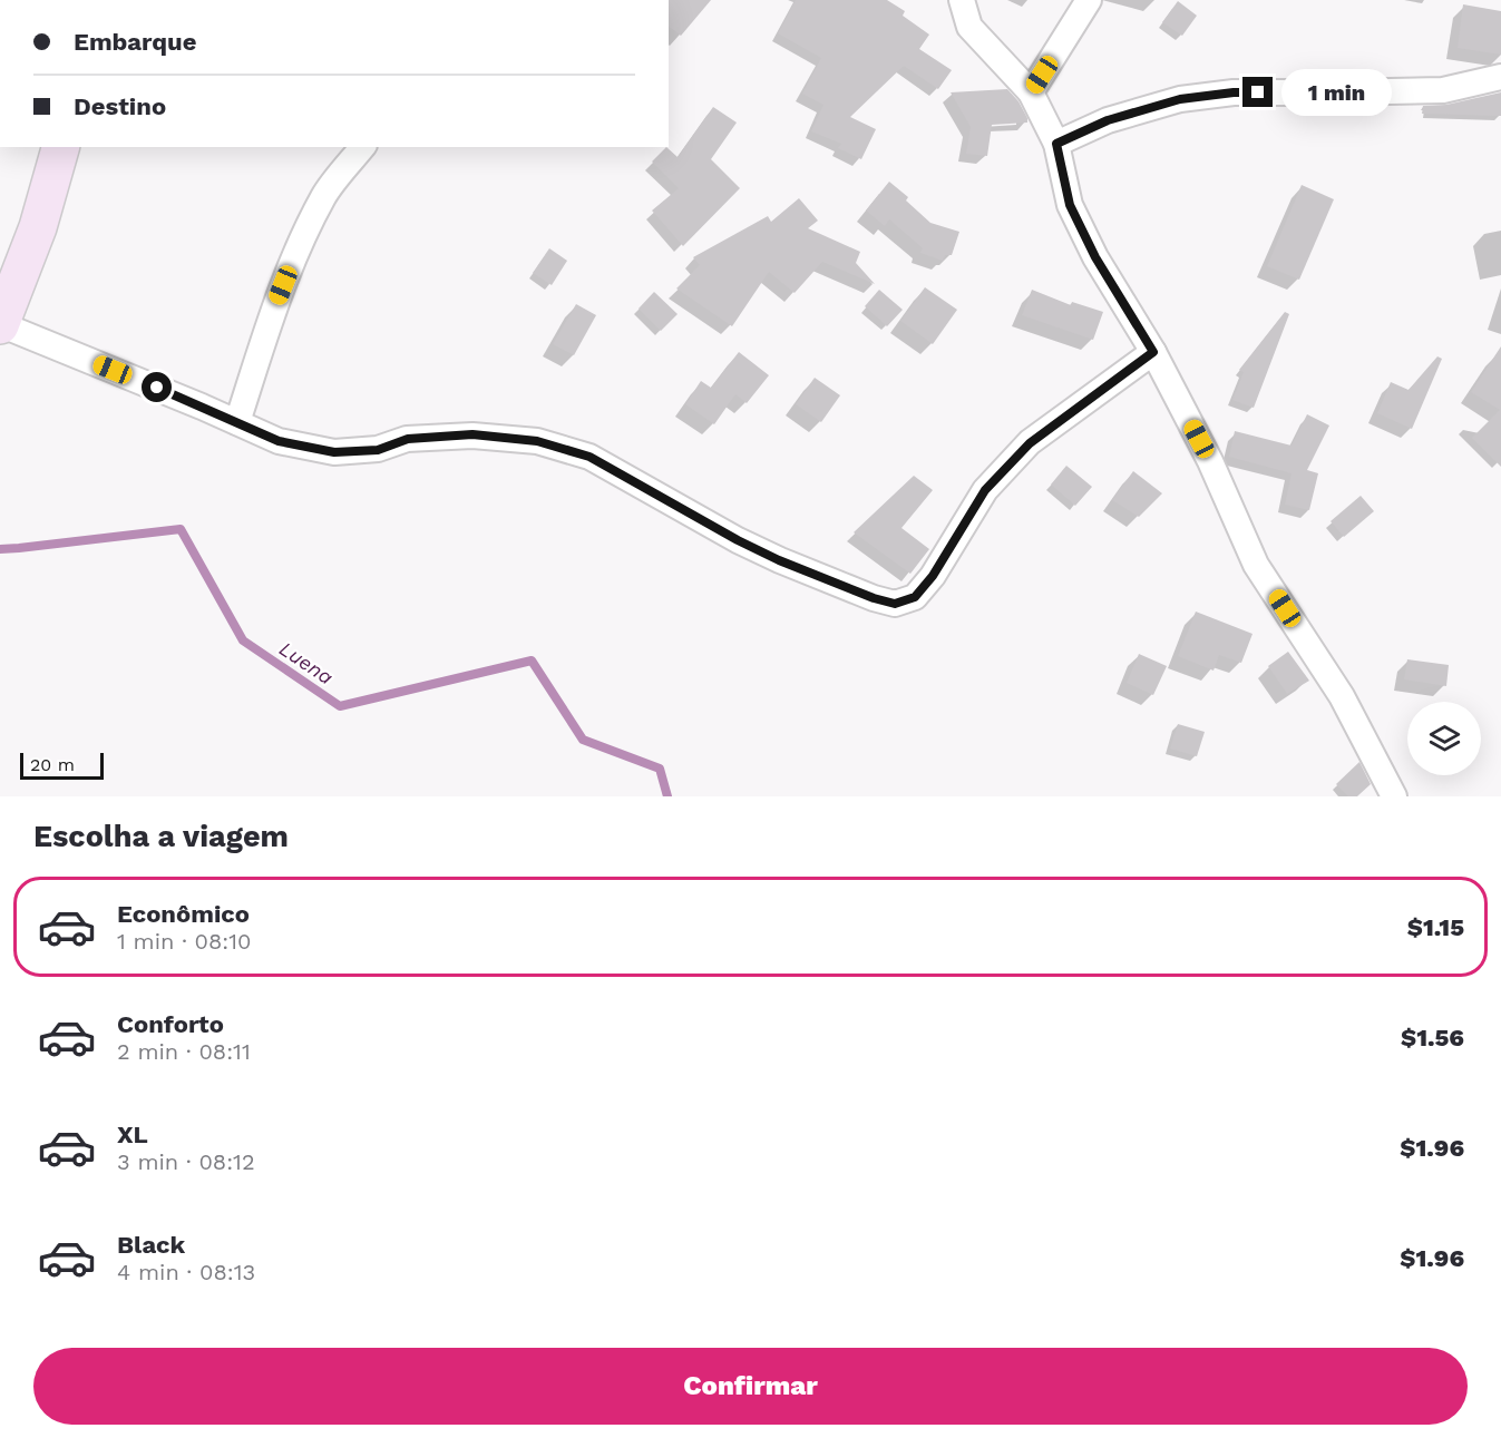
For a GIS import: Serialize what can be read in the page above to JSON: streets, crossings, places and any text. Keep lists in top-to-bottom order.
{
  "water": ["Luena"],
  "scale_bar": "20 m",
  "page": {
    "banner": ["Embarque", "Destino"],
    "bubble": "1 min",
    "scale": "20 m",
    "heading": "Escolha a viagem",
    "list": [
      {
        "name": "Econômico",
        "note": "1 min · 08:10",
        "value": "$1.15"
      },
      {
        "name": "Conforto",
        "note": "2 min · 08:11",
        "value": "$1.56"
      },
      {
        "name": "XL",
        "note": "3 min · 08:12",
        "value": "$1.96"
      },
      {
        "name": "Black",
        "note": "4 min · 08:13",
        "value": "$1.96"
      }
    ],
    "buttons": "Confirmar"
  }
}
